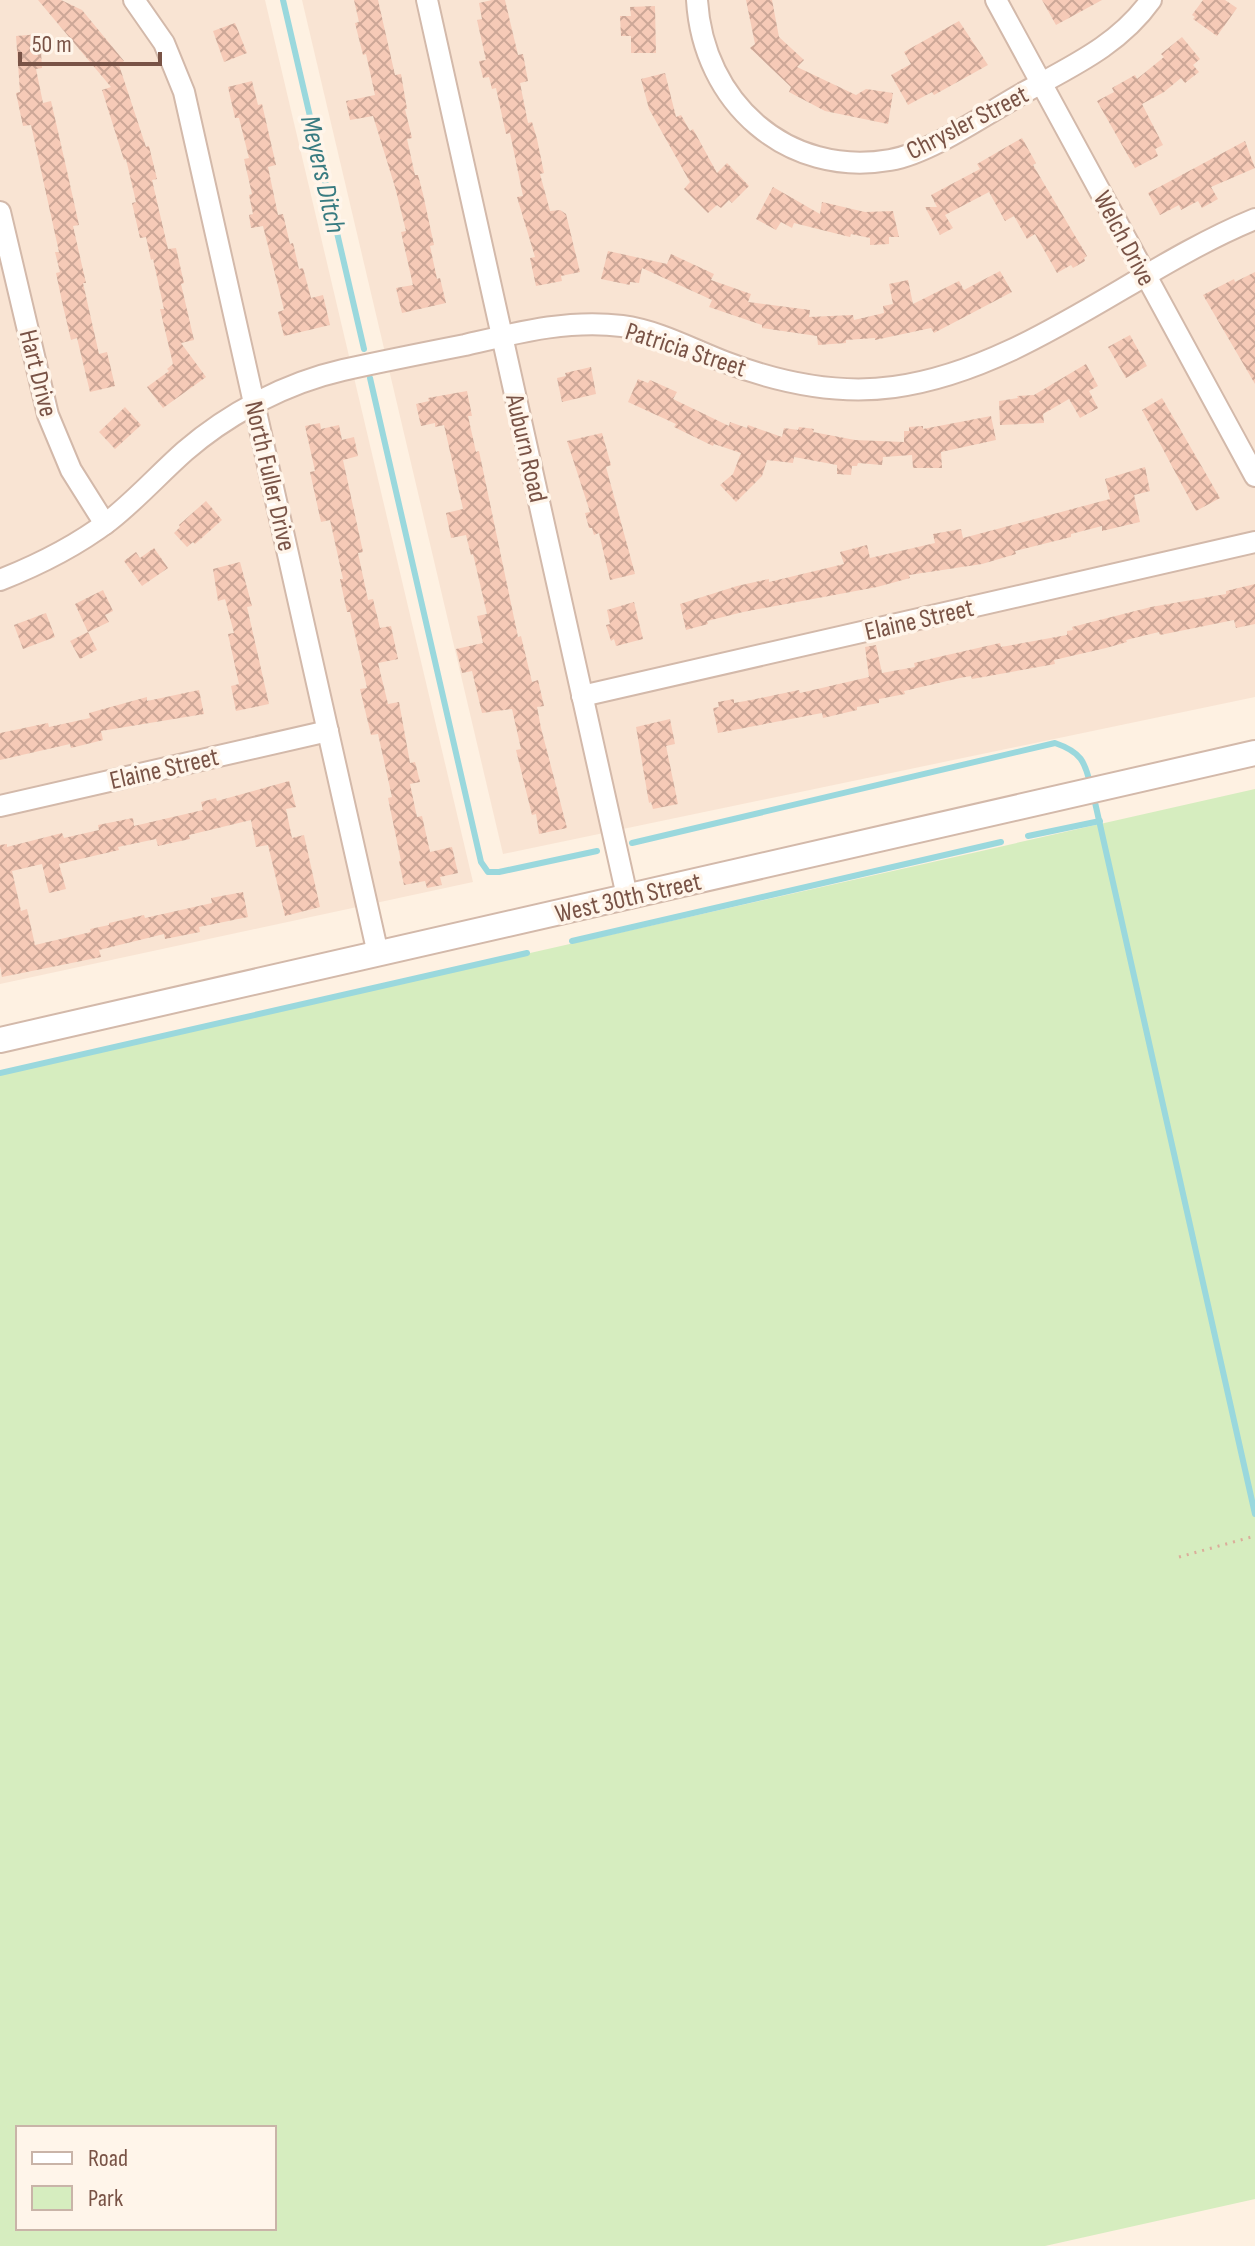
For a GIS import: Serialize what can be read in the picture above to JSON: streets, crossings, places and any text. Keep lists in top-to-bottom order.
{
  "streets": {
    "street": [
      "Chrysler Street",
      "Welch Drive",
      "Patricia Street",
      "Hart Drive",
      "Auburn Road",
      "North Fuller Drive",
      "Elaine Street",
      "West 30th Street"
    ]
  },
  "crossings": [
    ["Chrysler Street", "Welch Drive"],
    ["Welch Drive", "Patricia Street"],
    ["Patricia Street", "Hart Drive"],
    ["Patricia Street", "Auburn Road"],
    ["Patricia Street", "North Fuller Drive"],
    ["Auburn Road", "Elaine Street"],
    ["Auburn Road", "West 30th Street"],
    ["North Fuller Drive", "Elaine Street"],
    ["North Fuller Drive", "West 30th Street"]
  ],
  "water": ["Meyers Ditch"],
  "legend": ["Road", "Park"],
  "scale_bar": "50 m"
}
